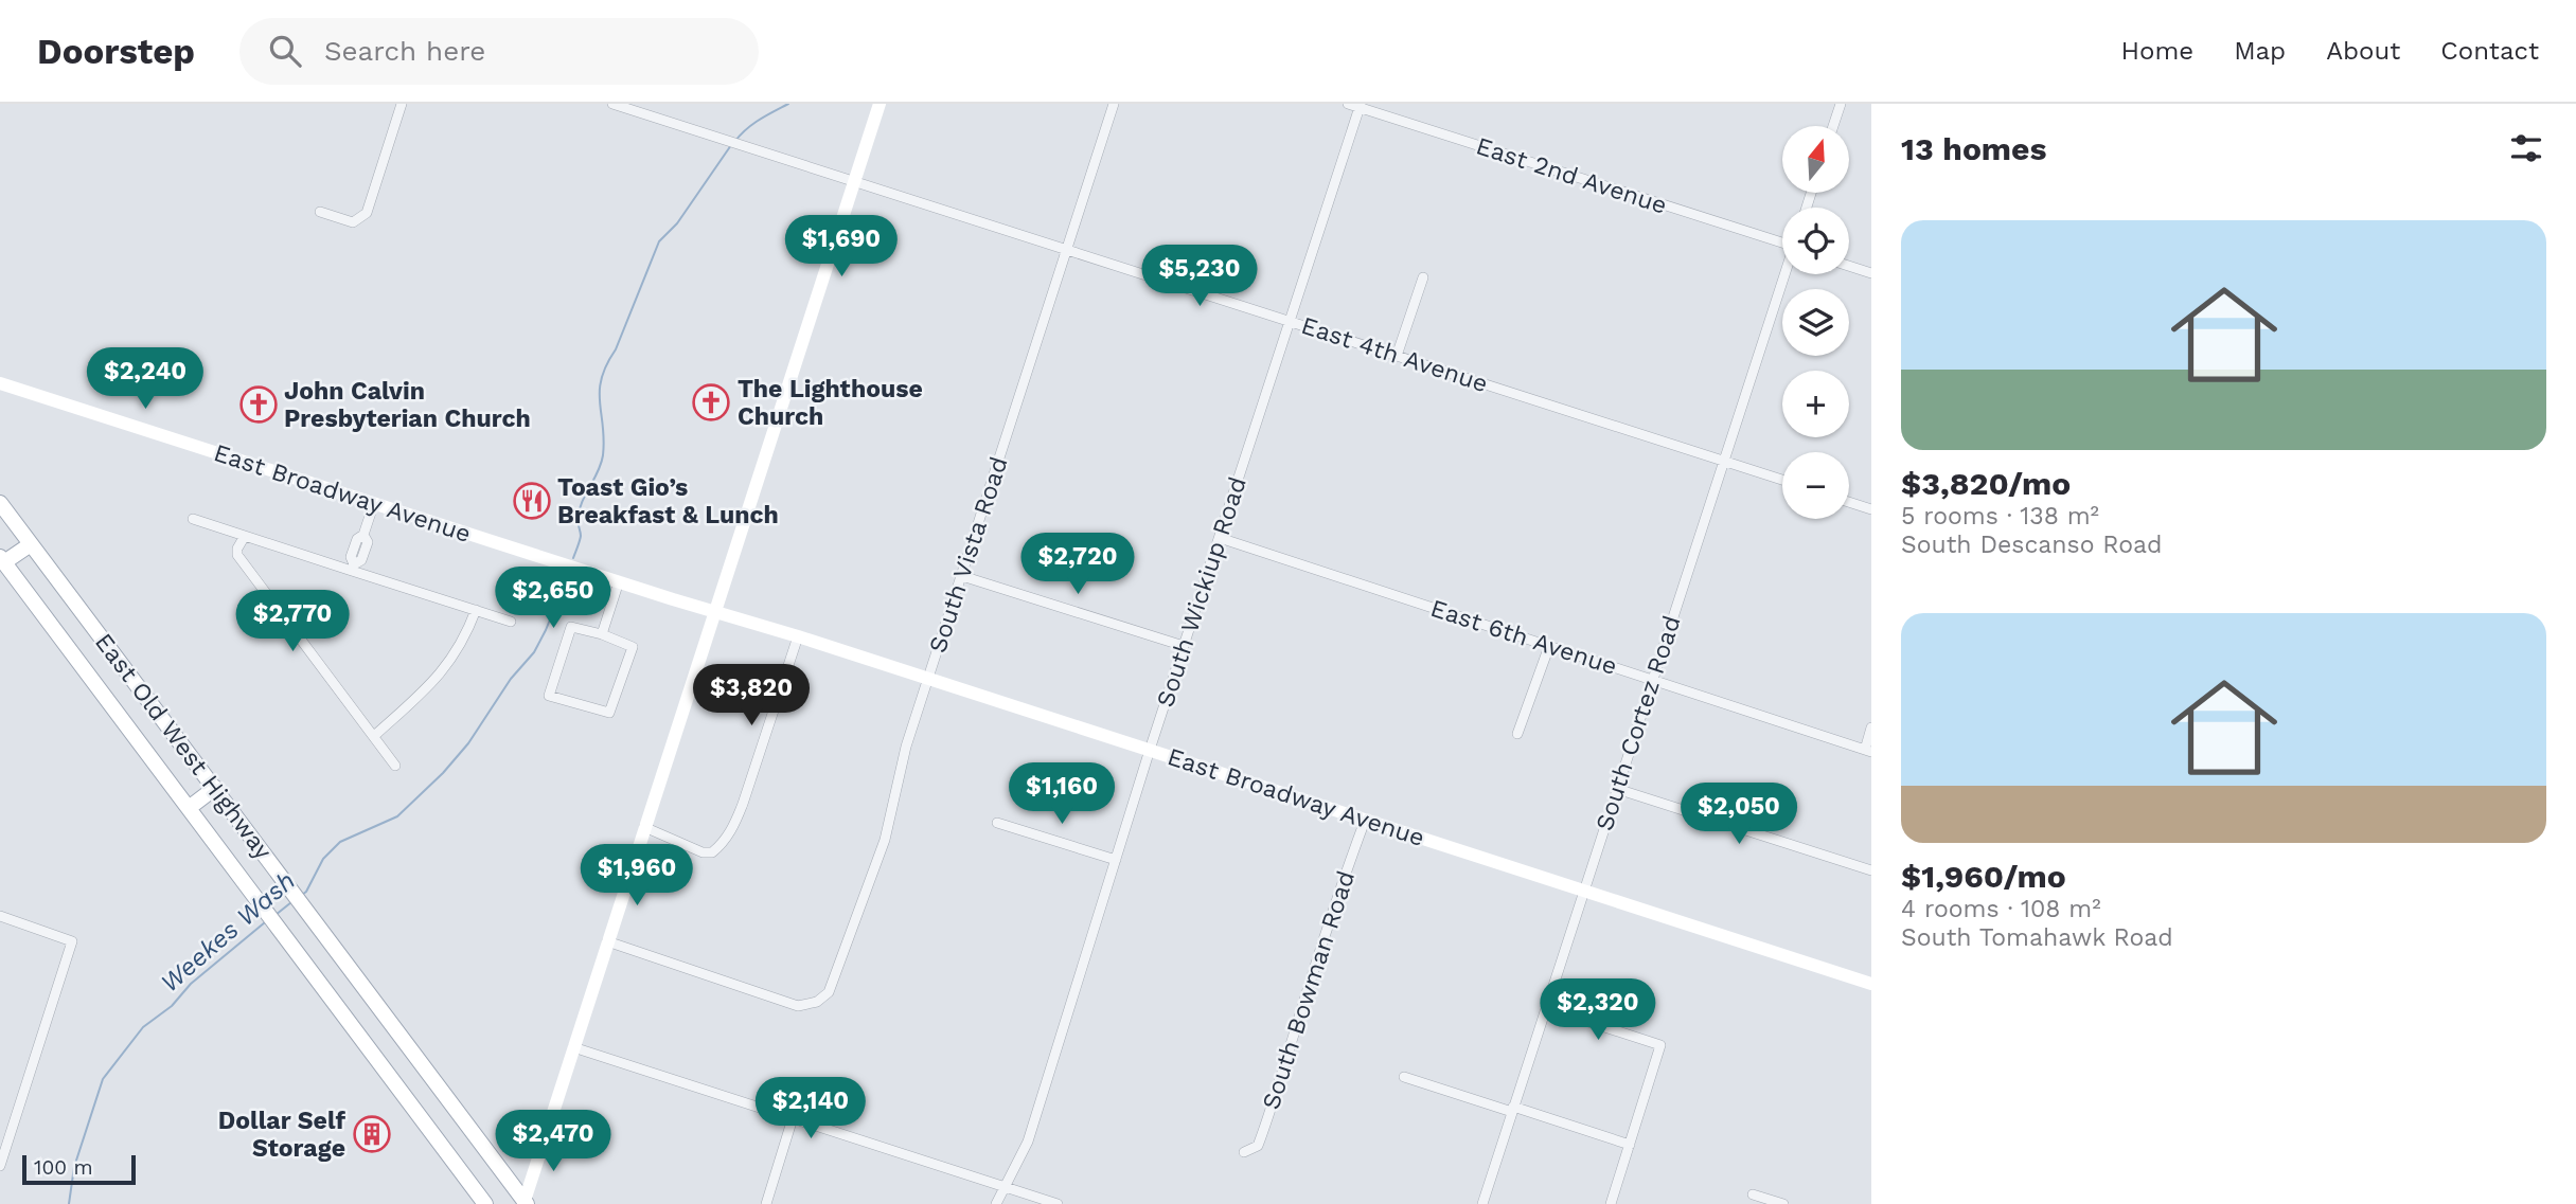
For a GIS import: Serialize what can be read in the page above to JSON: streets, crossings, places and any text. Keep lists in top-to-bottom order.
{
  "streets": {
    "main road": ["East Broadway Avenue", "East Old West Highway"],
    "street": [
      "East 2nd Avenue",
      "East 4th Avenue",
      "South Vista Road",
      "South Wickiup Road",
      "East 6th Avenue",
      "South Cortez Road",
      "South Bowman Road"
    ]
  },
  "crossings": [
    ["East 2nd Avenue", "South Wickiup Road"],
    ["East 4th Avenue", "South Vista Road"],
    ["East 4th Avenue", "South Wickiup Road"],
    ["East 4th Avenue", "South Cortez Road"],
    ["East Broadway Avenue", "South Vista Road"],
    ["East Broadway Avenue", "South Wickiup Road"],
    ["East Broadway Avenue", "South Cortez Road"],
    ["East Broadway Avenue", "South Bowman Road"],
    ["South Wickiup Road", "East 6th Avenue"],
    ["East 6th Avenue", "South Cortez Road"]
  ],
  "water": ["Weekes Wash"],
  "places": {
    "church": ["The Lighthouse Church", "John Calvin Presbyterian Church"],
    "restaurant": ["Toast Gio’s Breakfast & Lunch"],
    "building": ["Dollar Self Storage"]
  },
  "scale_bar": "100 m",
  "north": "top",
  "page": {
    "header": "Doorstep",
    "search": "Search here",
    "nav": [
      "Home",
      "Map",
      "About",
      "Contact"
    ],
    "heading": "13 homes",
    "map_buttons": ["+", "−"],
    "list": [
      {
        "name": "$3,820/mo",
        "note": "5 rooms · 138 m² · South Descanso Road"
      },
      {
        "name": "$1,960/mo",
        "note": "4 rooms · 108 m² · South Tomahawk Road"
      }
    ],
    "price": [
      "$1,690",
      "$5,230",
      "$2,240",
      "$2,720",
      "$2,650",
      "$2,770",
      "$3,820",
      "$1,160",
      "$2,050",
      "$1,960",
      "$2,320",
      "$2,140",
      "$2,470"
    ],
    "scale": "100 m"
  }
}
